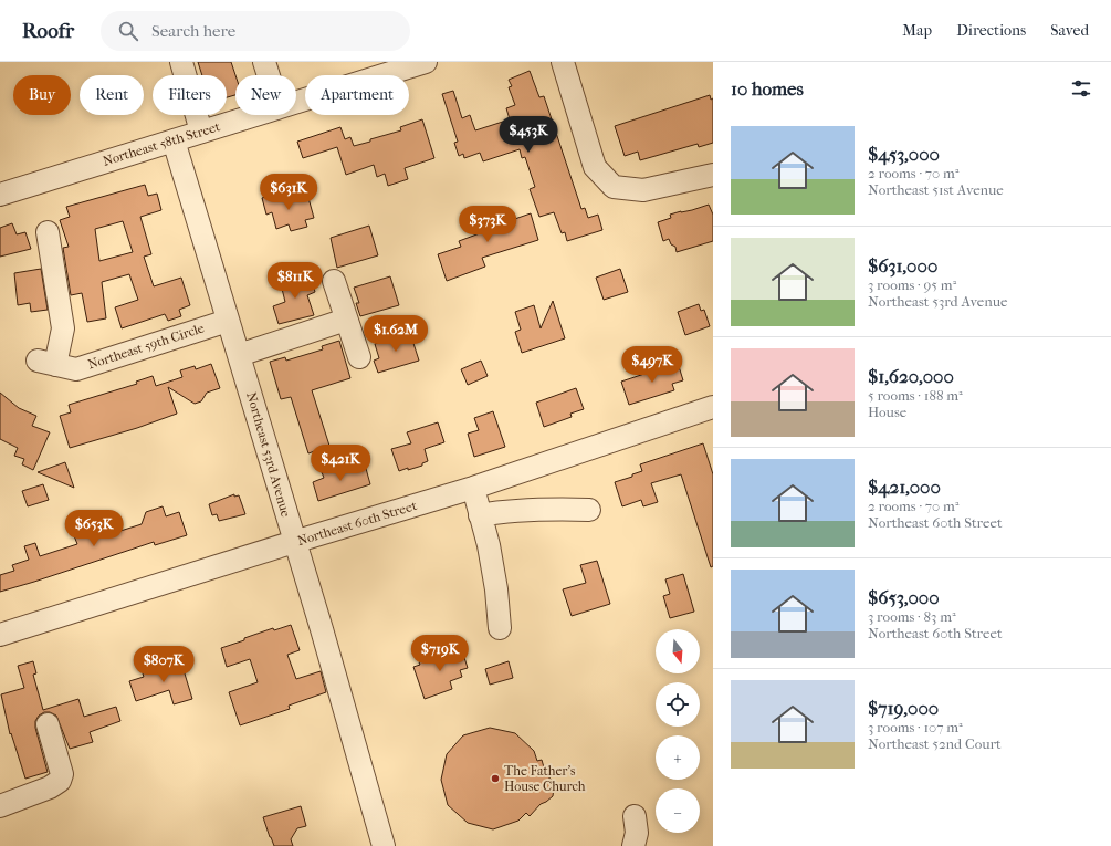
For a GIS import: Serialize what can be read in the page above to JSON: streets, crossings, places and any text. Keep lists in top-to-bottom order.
{
  "streets": {
    "street": [
      "Northeast 58th Street",
      "Northeast 59th Circle",
      "Northeast 53rd Avenue",
      "Northeast 60th Street"
    ]
  },
  "crossings": [
    ["Northeast 58th Street", "Northeast 53rd Avenue"],
    ["Northeast 59th Circle", "Northeast 53rd Avenue"],
    ["Northeast 53rd Avenue", "Northeast 60th Street"]
  ],
  "places": ["The Father's House Church"],
  "north": "bottom",
  "page": {
    "header": "Roofr",
    "search": "Search here",
    "nav": ["Map", "Directions", "Saved"],
    "heading": "10 homes",
    "chip": [
      "Buy",
      "Rent",
      "Filters",
      "New",
      "Apartment"
    ],
    "list": [
      {
        "name": "$453,000",
        "note": "2 rooms · 70 m² · Northeast 51st Avenue"
      },
      {
        "name": "$631,000",
        "note": "3 rooms · 95 m² · Northeast 53rd Avenue"
      },
      {
        "name": "$1,620,000",
        "note": "5 rooms · 188 m² · House"
      },
      {
        "name": "$421,000",
        "note": "2 rooms · 70 m² · Northeast 60th Street"
      },
      {
        "name": "$653,000",
        "note": "3 rooms · 83 m² · Northeast 60th Street"
      },
      {
        "name": "$719,000",
        "note": "3 rooms · 107 m² · Northeast 52nd Court"
      }
    ],
    "price": [
      "$453K",
      "$631K",
      "$373K",
      "$811K",
      "$1.62M",
      "$497K",
      "$421K",
      "$653K",
      "$719K",
      "$807K"
    ],
    "map_buttons": ["+", "−"]
  }
}
